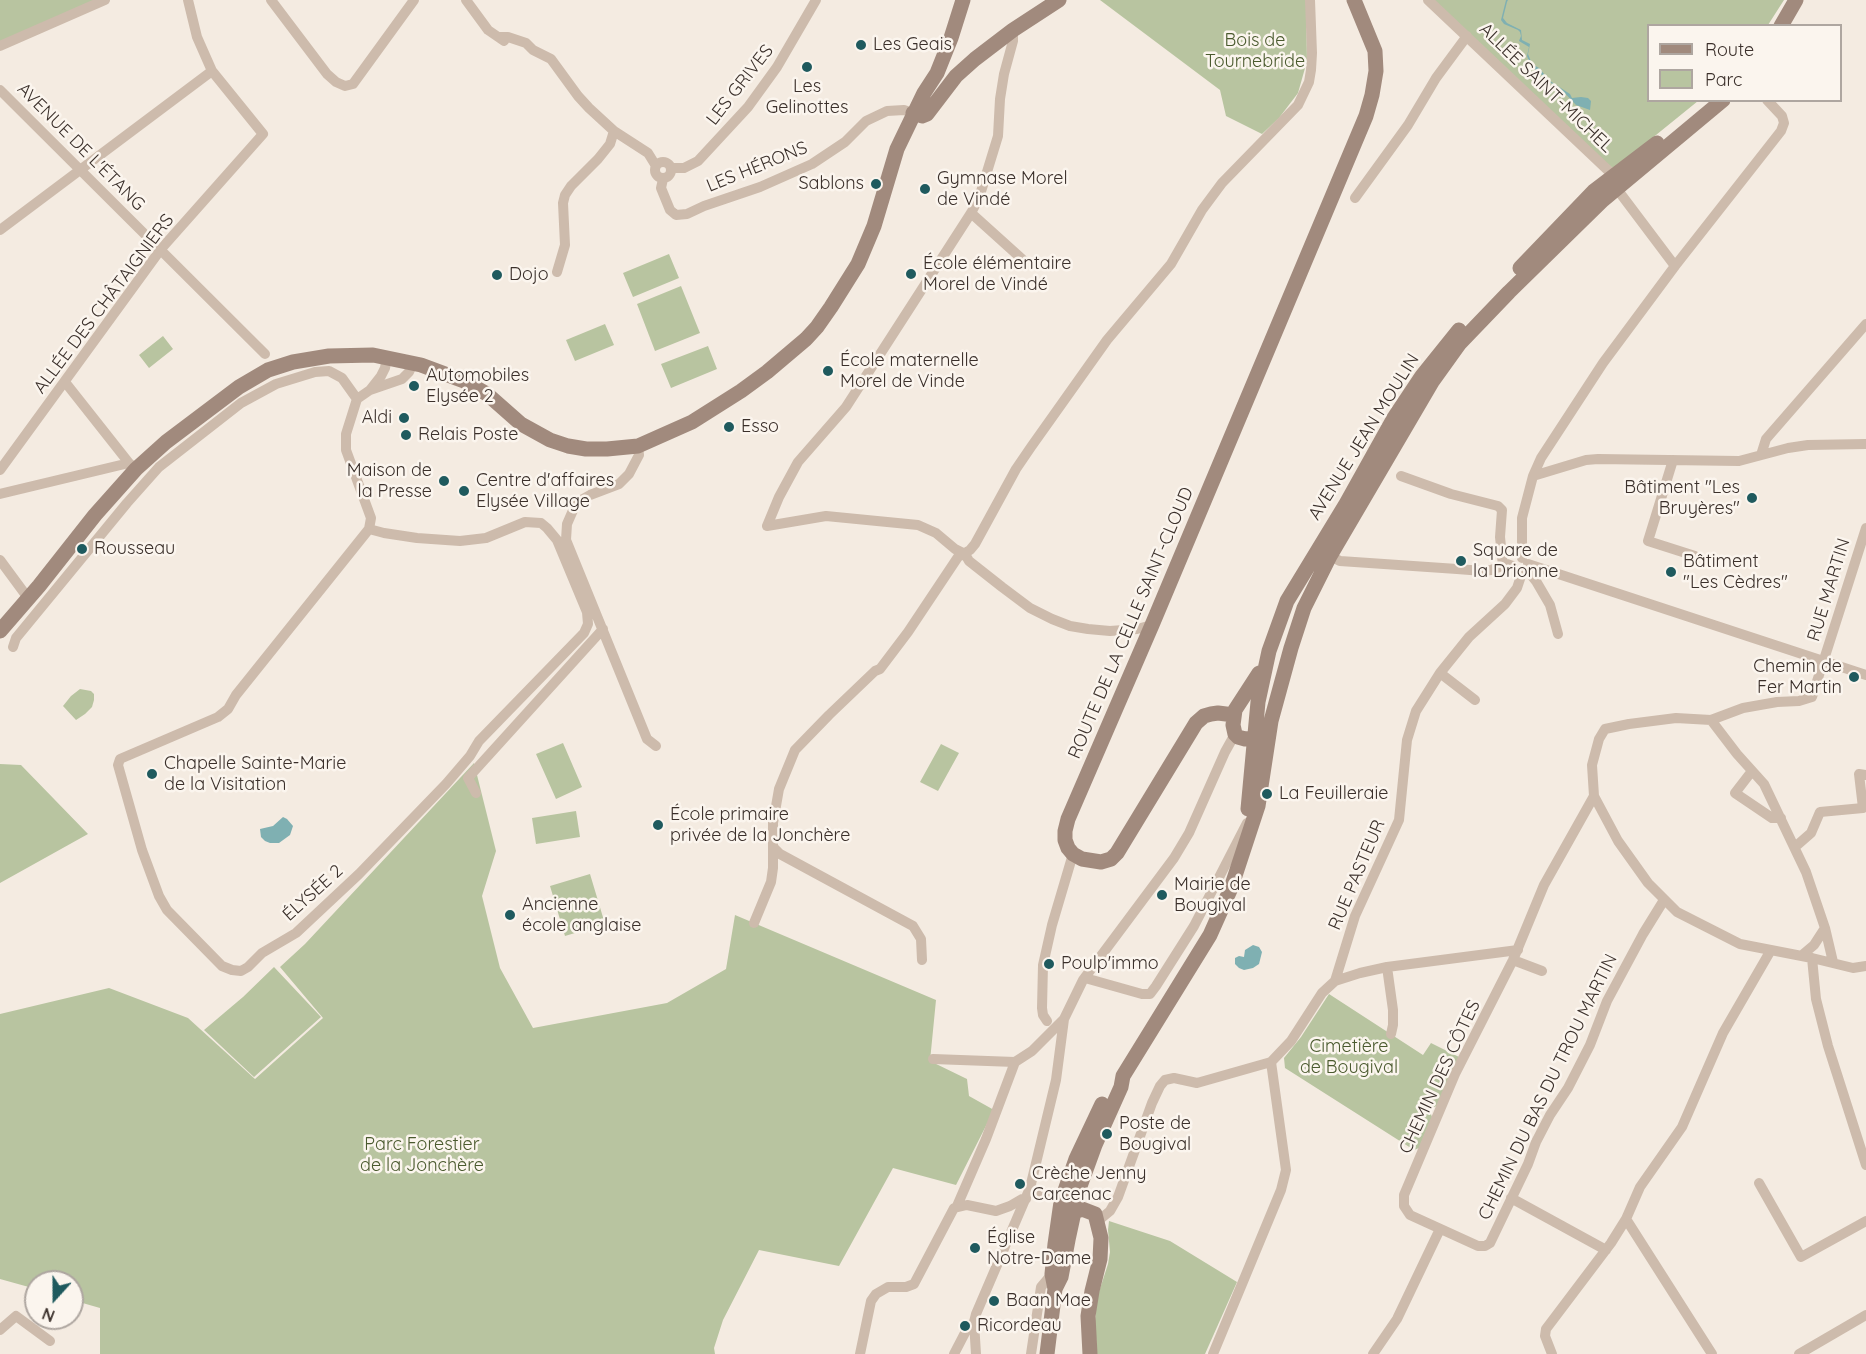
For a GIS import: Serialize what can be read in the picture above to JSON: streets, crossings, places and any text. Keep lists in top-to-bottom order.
{
  "streets": {
    "street": [
      "LES GRIVES",
      "ALLÉE SAINT-MICHEL",
      "AVENUE DE L'ÉTANG",
      "LES HÉRONS",
      "ALLÉE DES CHÂTAIGNIERS",
      "AVENUE JEAN MOULIN",
      "RUE MARTIN",
      "ROUTE DE LA CELLE SAINT-CLOUD",
      "RUE PASTEUR",
      "ÉLYSÉE 2",
      "CHEMIN DES CÔTES",
      "CHEMIN DU BAS DU TROU MARTIN"
    ]
  },
  "crossings": [
    ["LES GRIVES", "LES HÉRONS"],
    ["ALLÉE SAINT-MICHEL", "AVENUE JEAN MOULIN"],
    ["AVENUE DE L'ÉTANG", "ALLÉE DES CHÂTAIGNIERS"],
    ["CHEMIN DES CÔTES", "CHEMIN DU BAS DU TROU MARTIN"]
  ],
  "parks": ["Bois de Tournebride", "Cimetière de Bougival", "Parc Forestier de la Jonchère"],
  "places": [
    "Les Geais",
    "Les Gelinottes",
    "Sablons",
    "Gymnase Morel de Vindé",
    "École élémentaire Morel de Vindé",
    "Dojo",
    "École maternelle Morel de Vinde",
    "Automobiles Elysée 2",
    "Aldi",
    "Esso",
    "Relais Poste",
    "Maison de la Presse",
    "Centre d'affaires Elysée Village",
    "Bâtiment \"Les Bruyères\"",
    "Rousseau",
    "Square de la Drionne",
    "Bâtiment \"Les Cèdres\"",
    "Chemin de Fer Martin",
    "Chapelle Sainte-Marie de la Visitation",
    "La Feuilleraie",
    "École primaire privée de la Jonchère",
    "Mairie de Bougival",
    "Ancienne école anglaise",
    "Poulp'immo",
    "Poste de Bougival",
    "Crèche Jenny Carcenac",
    "Église Notre-Dame",
    "Baan Mae",
    "Ricordeau"
  ],
  "legend": ["Route", "Parc"],
  "north": "bottom"
}
